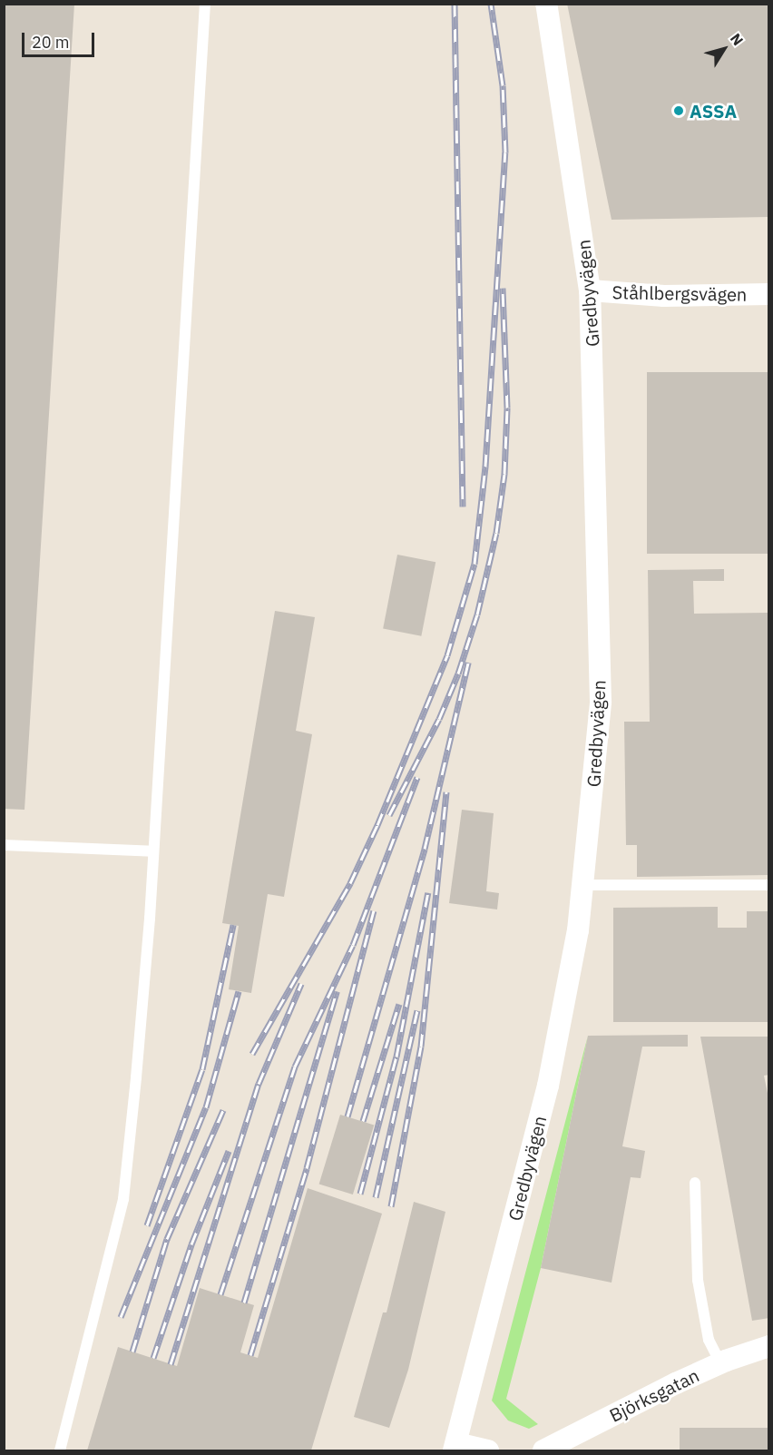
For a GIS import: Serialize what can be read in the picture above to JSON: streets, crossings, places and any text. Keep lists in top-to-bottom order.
{
  "streets": {
    "street": ["Gredbyvägen", "Ståhlbergsvägen", "Björksgatan"]
  },
  "crossings": [
    ["Gredbyvägen", "Ståhlbergsvägen"]
  ],
  "places": ["ASSA"],
  "scale_bar": "20 m",
  "north": "top right"
}
